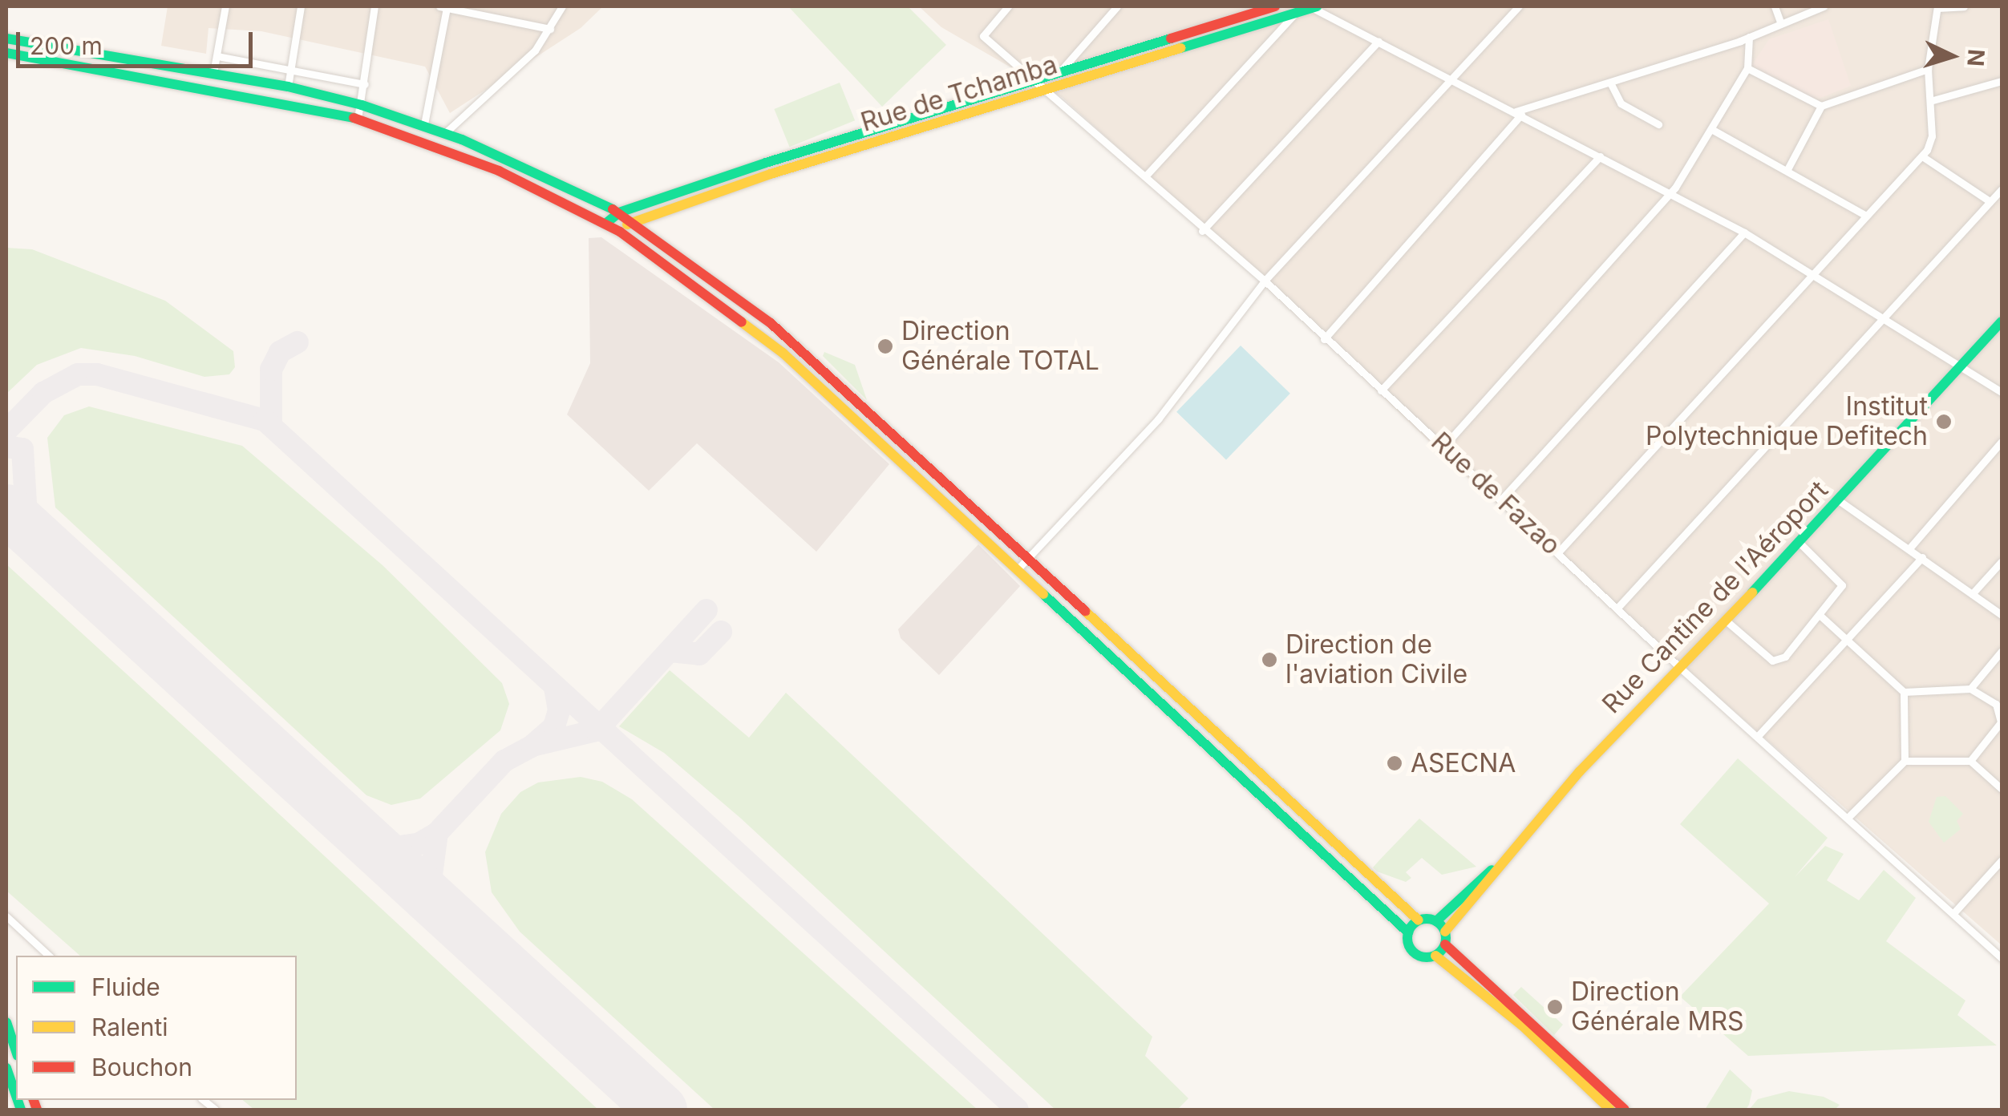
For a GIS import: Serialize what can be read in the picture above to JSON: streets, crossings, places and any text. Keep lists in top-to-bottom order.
{
  "streets": {
    "main road": ["Rue de Tchamba", "Rue Cantine de l'Aéroport"],
    "street": ["Rue de Fazao"]
  },
  "crossings": [
    ["Rue de Tchamba", "Rue de Fazao"],
    ["Rue de Fazao", "Rue Cantine de l'Aéroport"]
  ],
  "places": [
    "Direction Générale TOTAL",
    "Institut Polytechnique Defitech",
    "Direction de l'aviation Civile",
    "ASECNA",
    "Direction Générale MRS"
  ],
  "legend": ["Fluide", "Ralenti", "Bouchon"],
  "scale_bar": "200 m",
  "north": "right"
}
